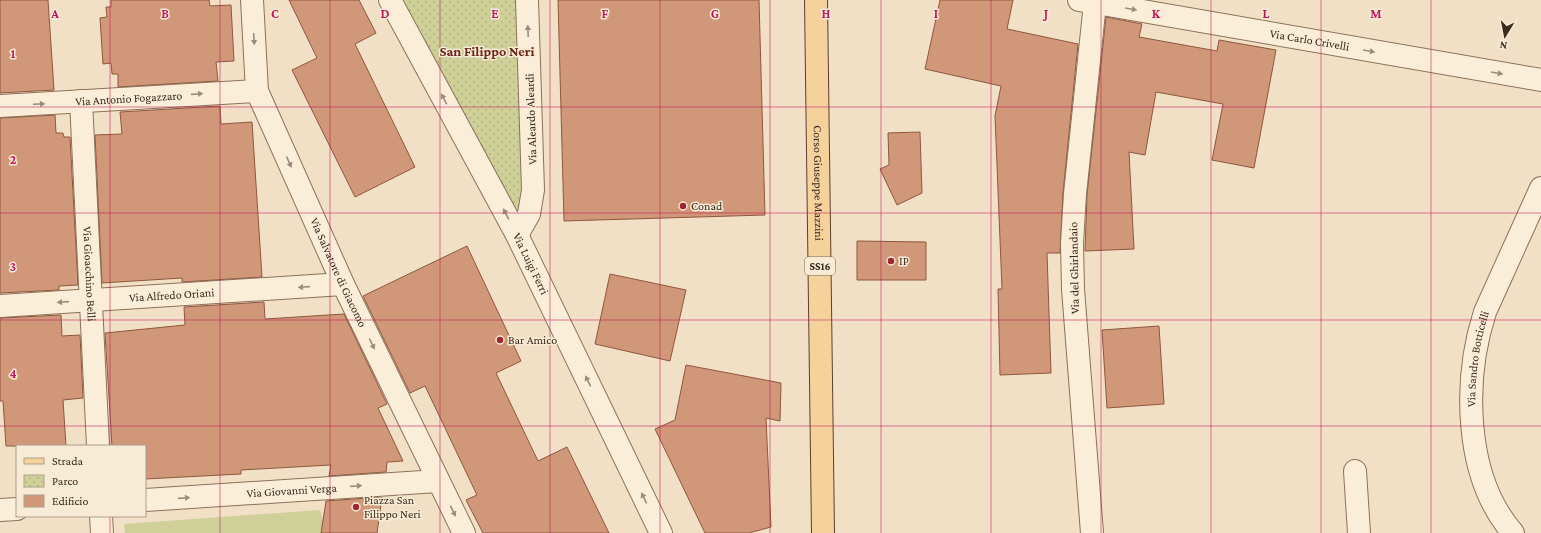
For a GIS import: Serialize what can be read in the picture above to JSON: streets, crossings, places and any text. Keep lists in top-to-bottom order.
{
  "streets": {
    "main road": ["Corso Giuseppe Mazzini", "SS16"],
    "street": [
      "Via Carlo Crivelli",
      "Via Antonio Fogazzaro",
      "Via Aleardo Aleardi",
      "Via Luigi Ferri",
      "Via del Ghirlandaio",
      "Via Salvatore di Giacomo",
      "Via Gioacchino Belli",
      "Via Alfredo Oriani",
      "Via Sandro Botticelli",
      "Via Giovanni Verga"
    ]
  },
  "crossings": [
    ["Via Carlo Crivelli", "Via del Ghirlandaio"],
    ["Via Antonio Fogazzaro", "Via Salvatore di Giacomo"],
    ["Via Antonio Fogazzaro", "Via Gioacchino Belli"],
    ["Via Aleardo Aleardi", "Via Luigi Ferri"],
    ["Via Salvatore di Giacomo", "Via Alfredo Oriani"],
    ["Via Salvatore di Giacomo", "Via Giovanni Verga"],
    ["Via Gioacchino Belli", "Via Alfredo Oriani"]
  ],
  "one_way": [
    "Via Carlo Crivelli",
    "Via Antonio Fogazzaro",
    "Via Aleardo Aleardi",
    "Via Luigi Ferri",
    "Via Salvatore di Giacomo",
    "Via Alfredo Oriani",
    "Via Giovanni Verga"
  ],
  "districts": ["San Filippo Neri"],
  "places": [
    "Conad",
    "IP",
    "Bar Amico",
    "Piazza San Filippo Neri"
  ],
  "legend": ["Strada", "Parco", "Edificio"],
  "north": "bottom",
  "grid": {
    "columns": [
      "A",
      "B",
      "C",
      "D",
      "E",
      "F",
      "G",
      "H",
      "I",
      "J",
      "K",
      "L",
      "M"
    ],
    "rows": [
      "1",
      "2",
      "3",
      "4"
    ]
  }
}
